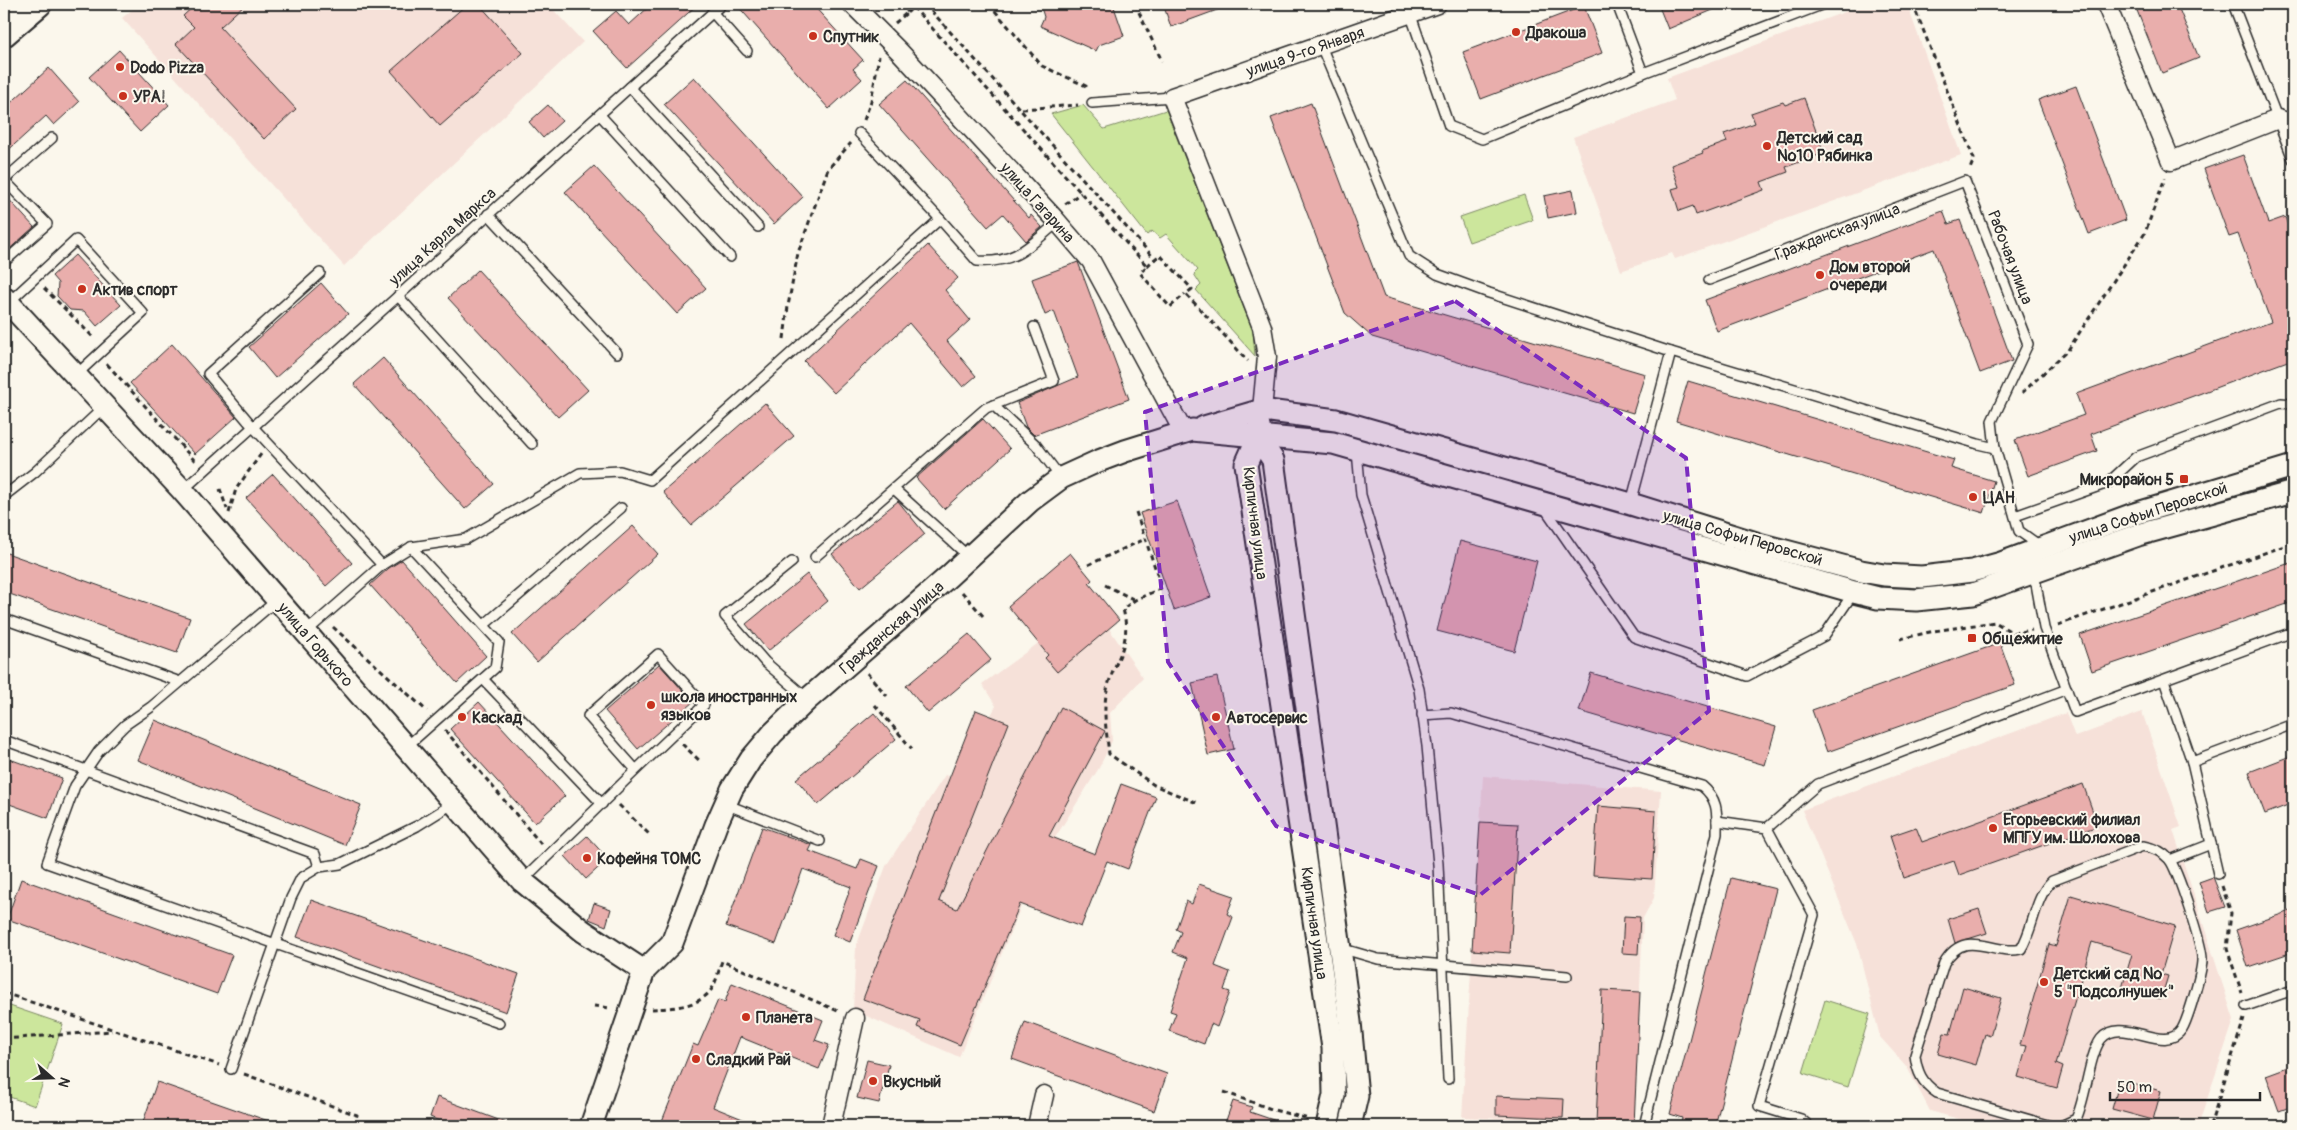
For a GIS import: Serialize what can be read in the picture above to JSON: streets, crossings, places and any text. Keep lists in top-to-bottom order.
{
  "streets": {
    "street": [
      "улица 9-го Января",
      "улица Гагарина",
      "Гражданская улица",
      "улица Софьи Перовской",
      "Кирпичная улица",
      "улица Горького"
    ],
    "lane": ["улица Карла Маркса", "Рабочая улица"]
  },
  "crossings": [
    ["улица Гагарина", "Гражданская улица"],
    ["улица Гагарина", "улица Софьи Перовской"],
    ["Гражданская улица", "Рабочая улица"],
    ["Гражданская улица", "улица Софьи Перовской"],
    ["Гражданская улица", "Кирпичная улица"],
    ["Гражданская улица", "улица Горького"],
    ["улица Карла Маркса", "улица Горького"],
    ["улица Софьи Перовской", "Кирпичная улица"]
  ],
  "places": {
    "other": [
      "Дракоша",
      "Спутник",
      "Dodo Pizza",
      "УРА!",
      "Детский сад №10 Рябинка",
      "Дом второй очереди",
      "Актив спорт",
      "ЦАН",
      "школа иностранных языков",
      "Каскад",
      "Автосервис",
      "Егорьевский филиал МПГУ им. Шолохова",
      "Кофейня ТОМС",
      "Детский сад № 5 \"Подсолнушек\"",
      "Планета",
      "Сладкий Рай",
      "Вкусный"
    ],
    "transit": ["Микрорайон 5", "Общежитие"]
  },
  "scale_bar": "50 m",
  "north": "right"
}
